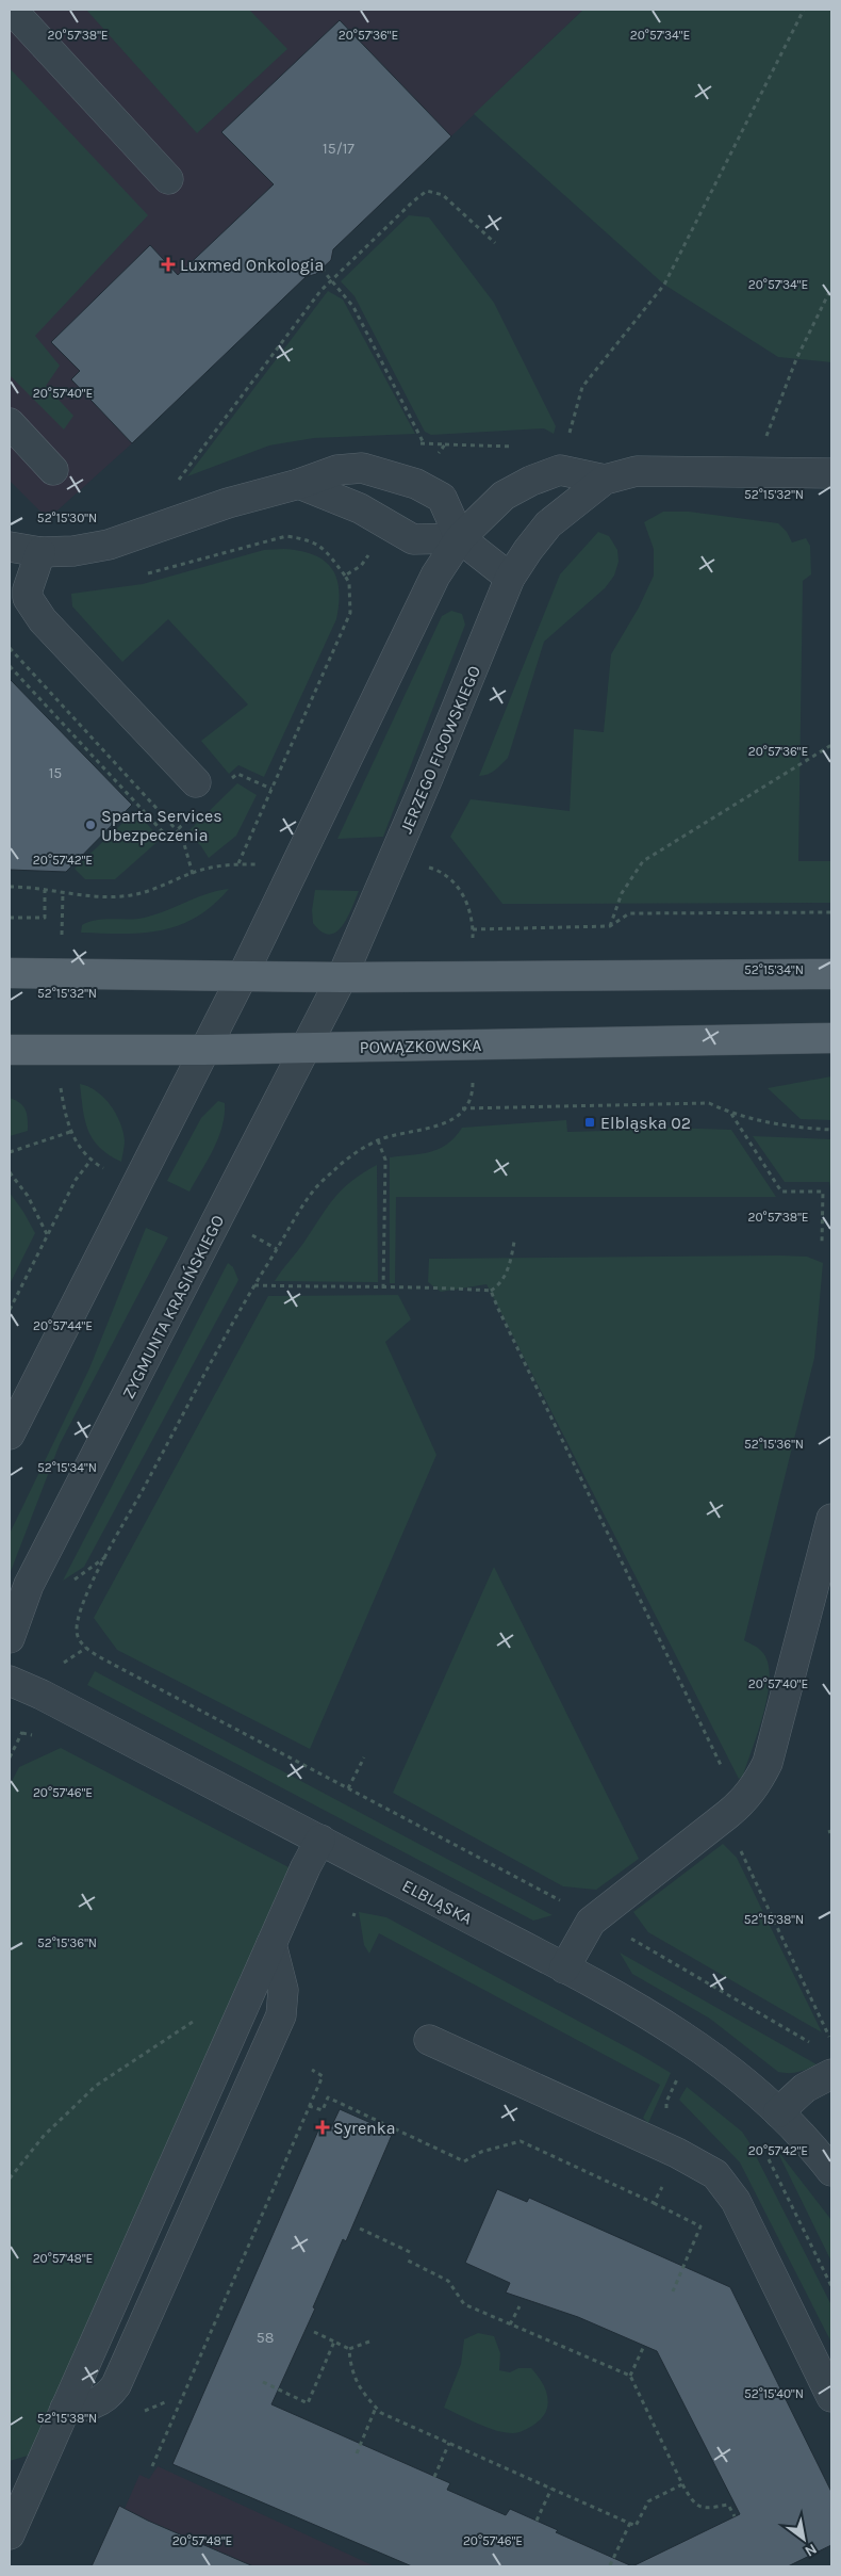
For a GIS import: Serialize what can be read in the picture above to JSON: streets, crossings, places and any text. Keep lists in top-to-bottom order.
{
  "streets": {
    "main road": ["POWĄZKOWSKA"],
    "street": ["JERZEGO FICOWSKIEGO", "ZYGMUNTA KRASIŃSKIEGO", "ELBLĄSKA"]
  },
  "crossings": [
    ["JERZEGO FICOWSKIEGO", "ZYGMUNTA KRASIŃSKIEGO"],
    ["POWĄZKOWSKA", "ZYGMUNTA KRASIŃSKIEGO"]
  ],
  "places": {
    "health": ["Luxmed Onkologia", "Syrenka"],
    "other": ["Sparta Services Ubezpeczenia"],
    "transit": ["Elbląska 02"]
  },
  "house_numbers": ["15/17", "15", "58"],
  "north": "bottom right",
  "coordinates": [
    "20°57'38\"E",
    "20°57'36\"E",
    "20°57'34\"E",
    "20°57'40\"E",
    "52°15'32\"N",
    "52°15'30\"N",
    "20°57'42\"E",
    "52°15'34\"N",
    "20°57'44\"E",
    "52°15'36\"N",
    "20°57'46\"E",
    "52°15'38\"N",
    "20°57'48\"E",
    "52°15'40\"N"
  ]
}
